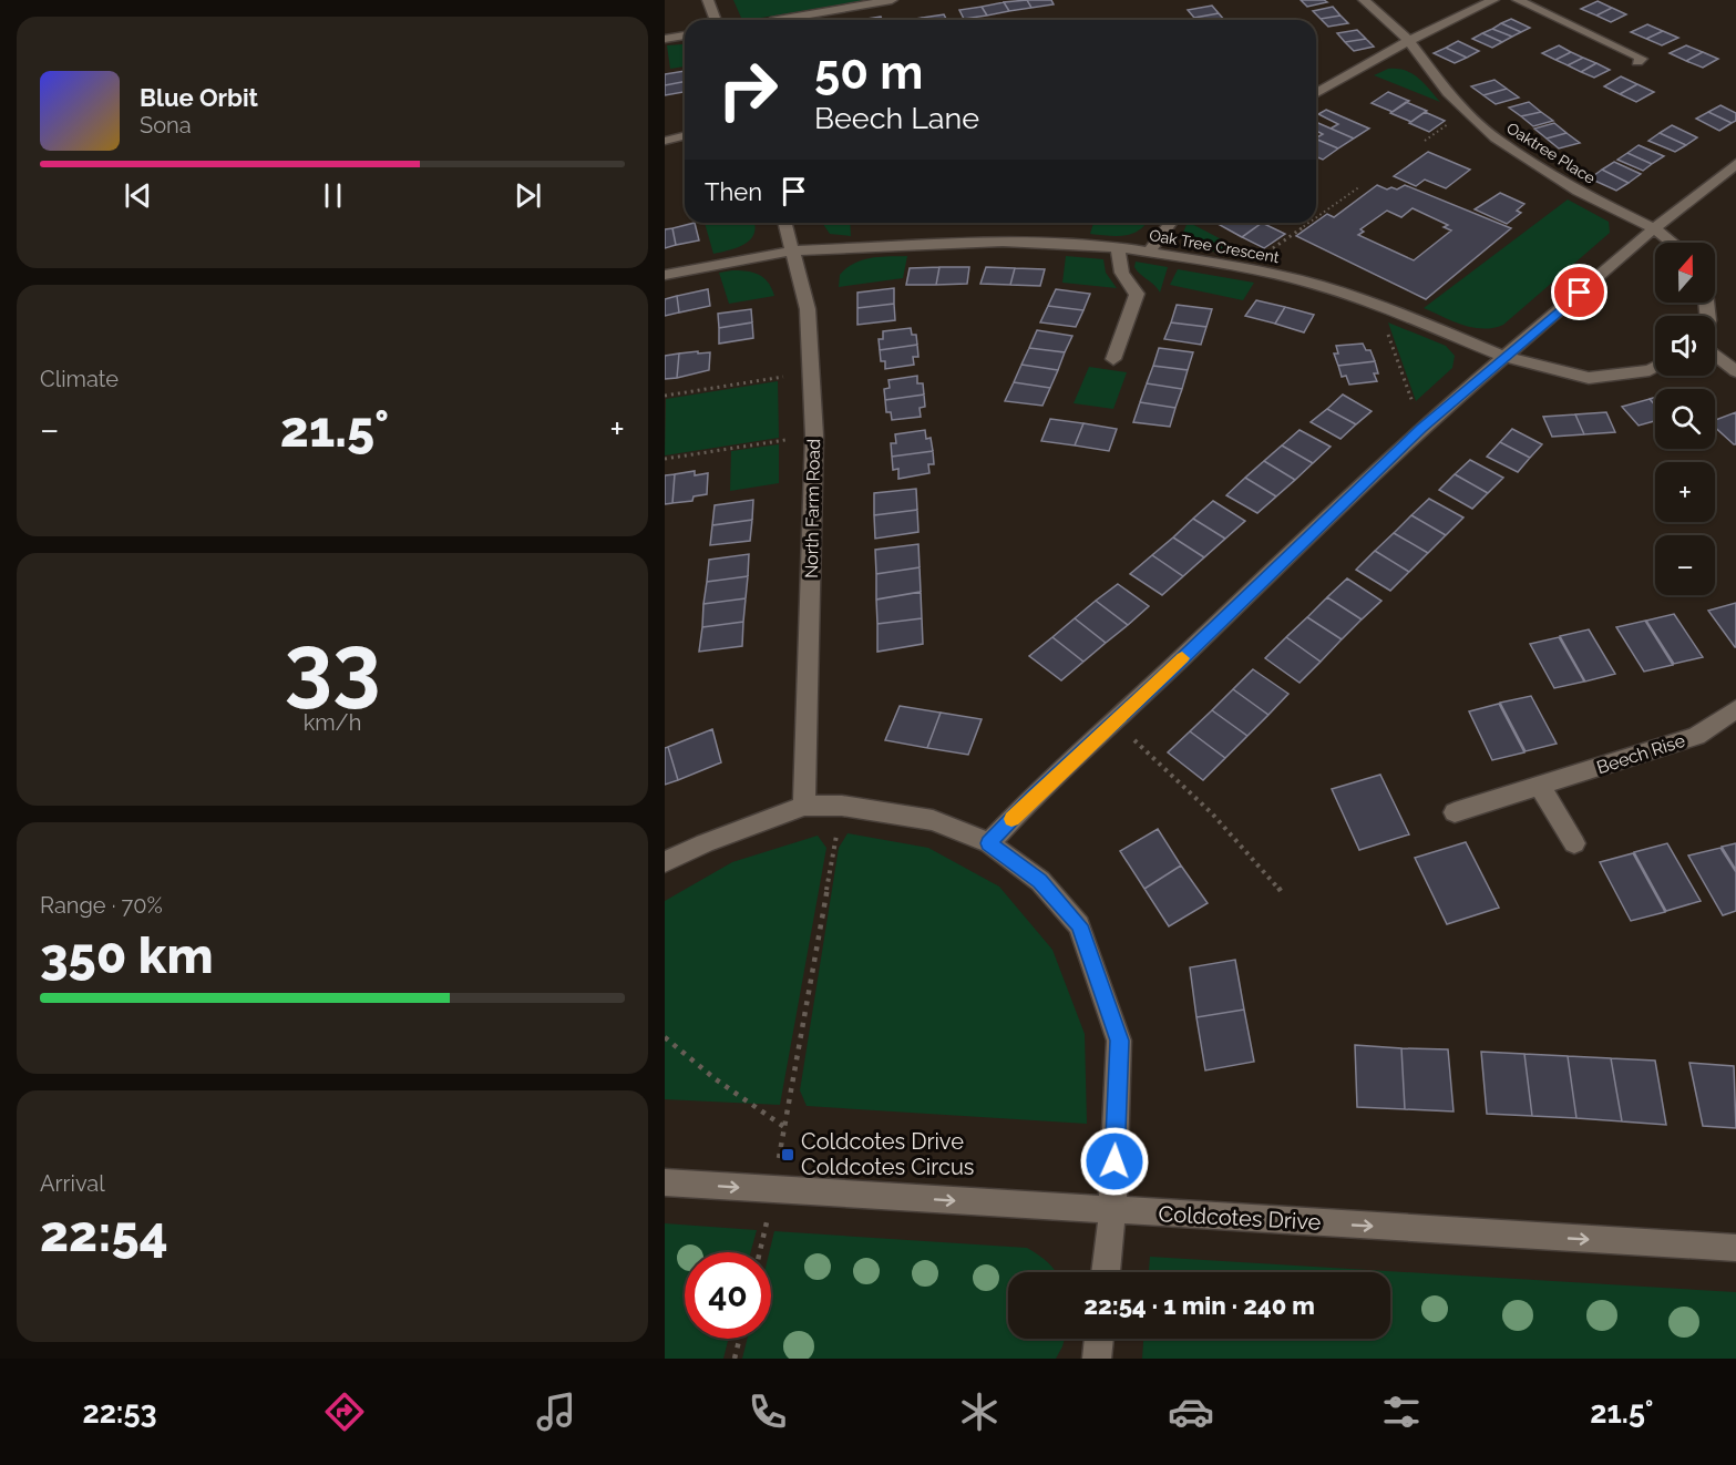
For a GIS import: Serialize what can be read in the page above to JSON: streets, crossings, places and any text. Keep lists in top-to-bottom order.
{
  "streets": {
    "street": [
      "Oaktree Place",
      "Oak Tree Crescent",
      "North Farm Road",
      "Beech Rise",
      "Coldcotes Drive"
    ]
  },
  "crossings": [
    ["Oak Tree Crescent", "North Farm Road"]
  ],
  "one_way": ["Coldcotes Drive"],
  "places": {
    "transit": ["Coldcotes Drive Coldcotes Circus"]
  },
  "north": "top",
  "page": {
    "turn": ["50 m", "Beech Lane"],
    "song": ["Blue Orbit", "Sona"],
    "then": "Then",
    "map_buttons": ["+", "−"],
    "tile": [
      "Climate",
      ["33", "km/h"],
      ["Range · 70%", "350 km"],
      ["Arrival", "22:54"]
    ],
    "heat": ["−", "21.5°", "+"],
    "limit": "40",
    "trip": "22:54 · 1 min · 240 m",
    "tabs": ["22:53", "21.5°"]
  }
}
